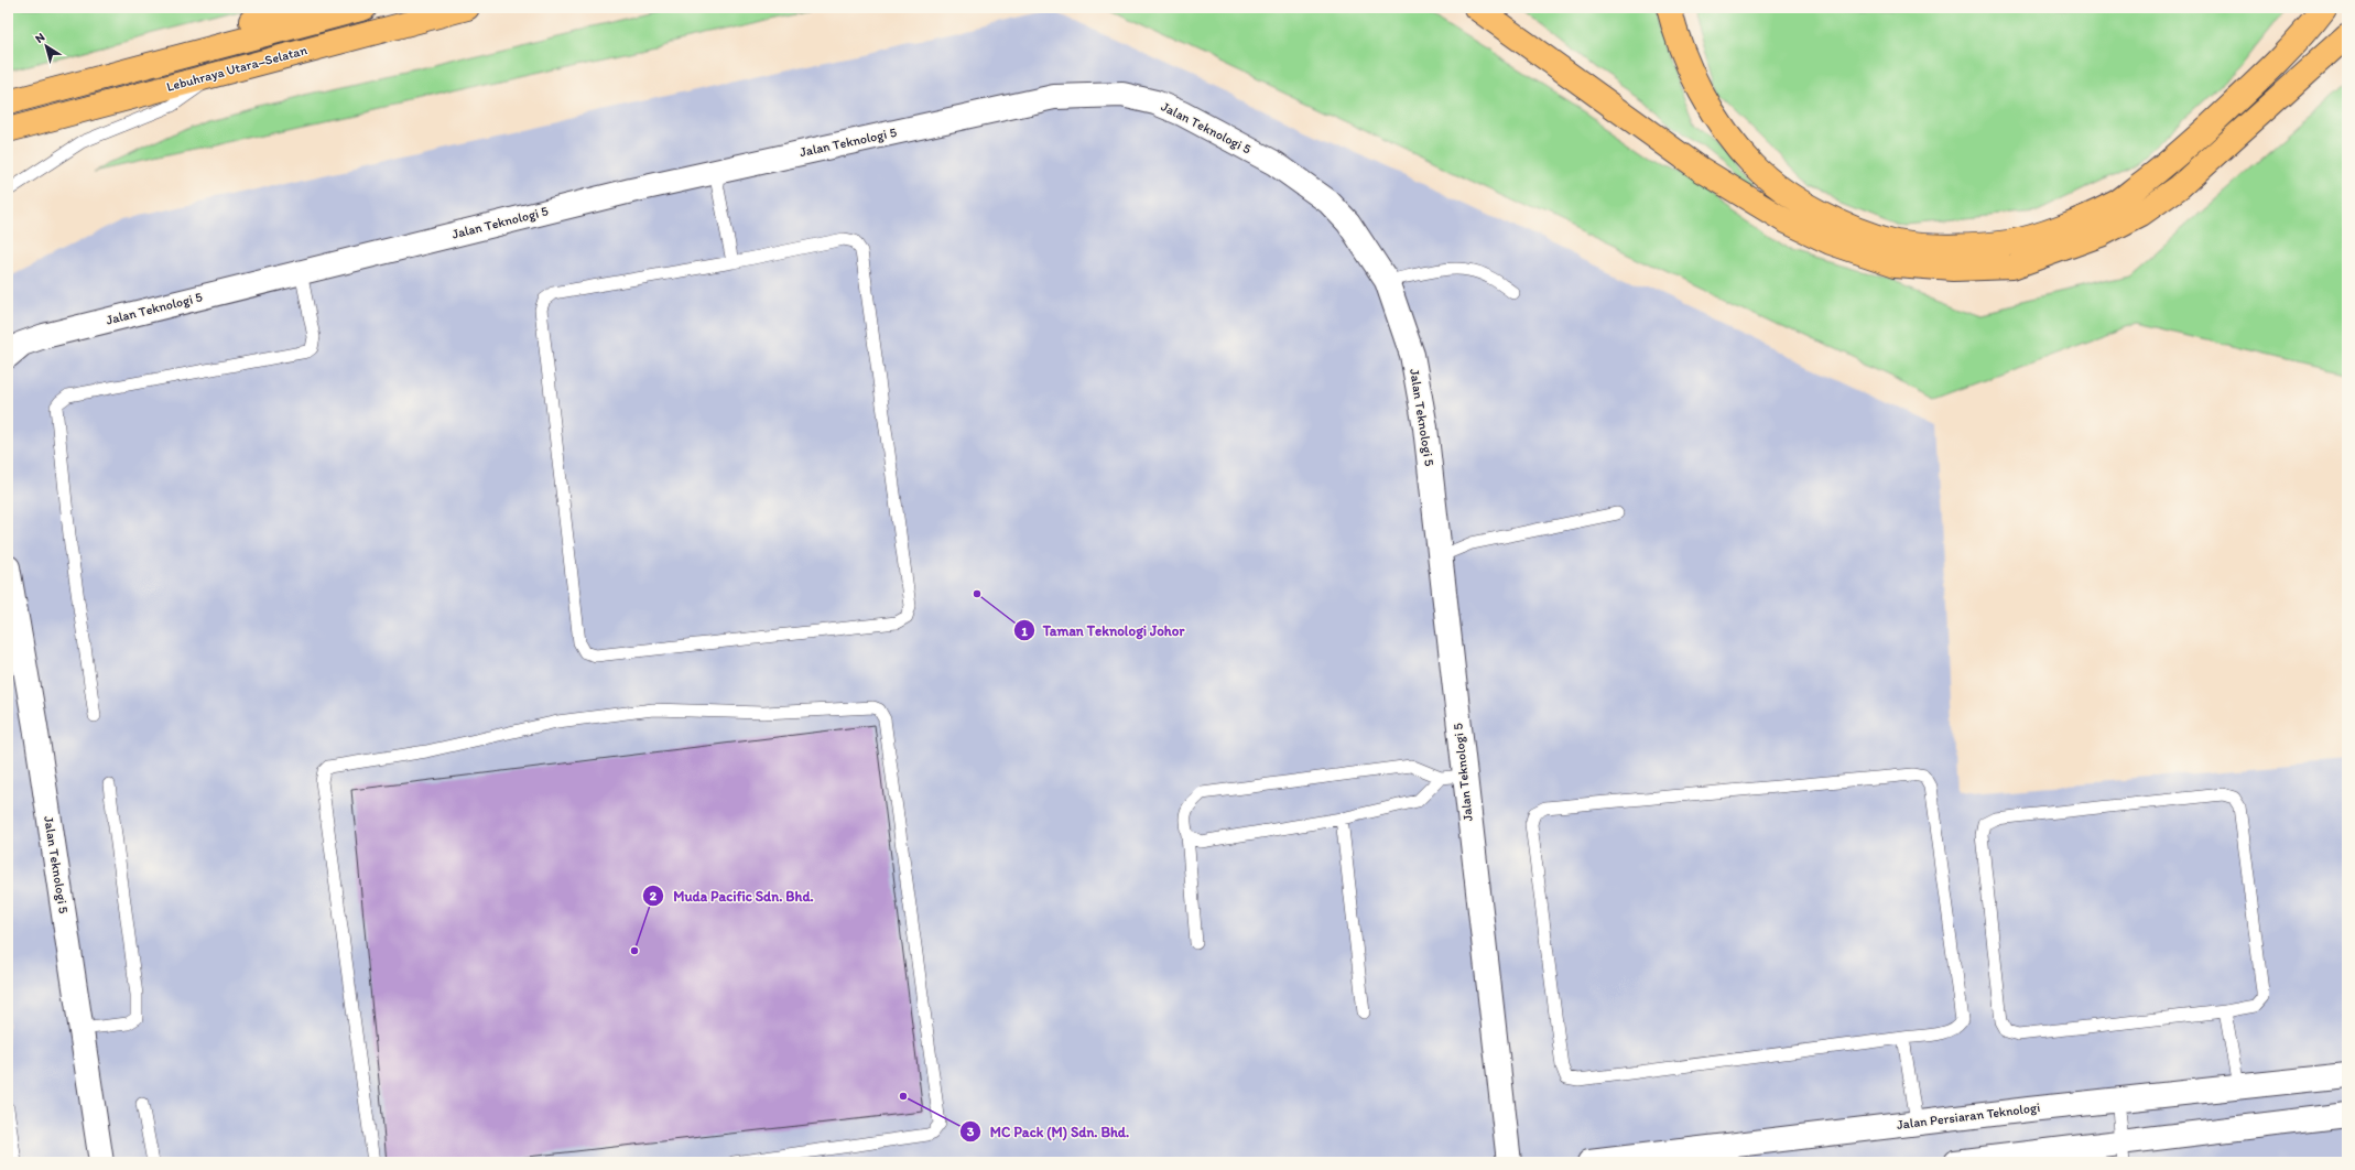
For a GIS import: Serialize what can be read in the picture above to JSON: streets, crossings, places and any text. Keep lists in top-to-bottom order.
{
  "streets": {
    "highway": ["Lebuhraya Utara–Selatan"],
    "street": ["Jalan Teknologi 5", "Jalan Persiaran Teknologi"]
  },
  "places": ["Taman Teknologi Johor", "Muda Pacific Sdn. Bhd.", "MC Pack (M) Sdn. Bhd."],
  "north": "top left"
}
